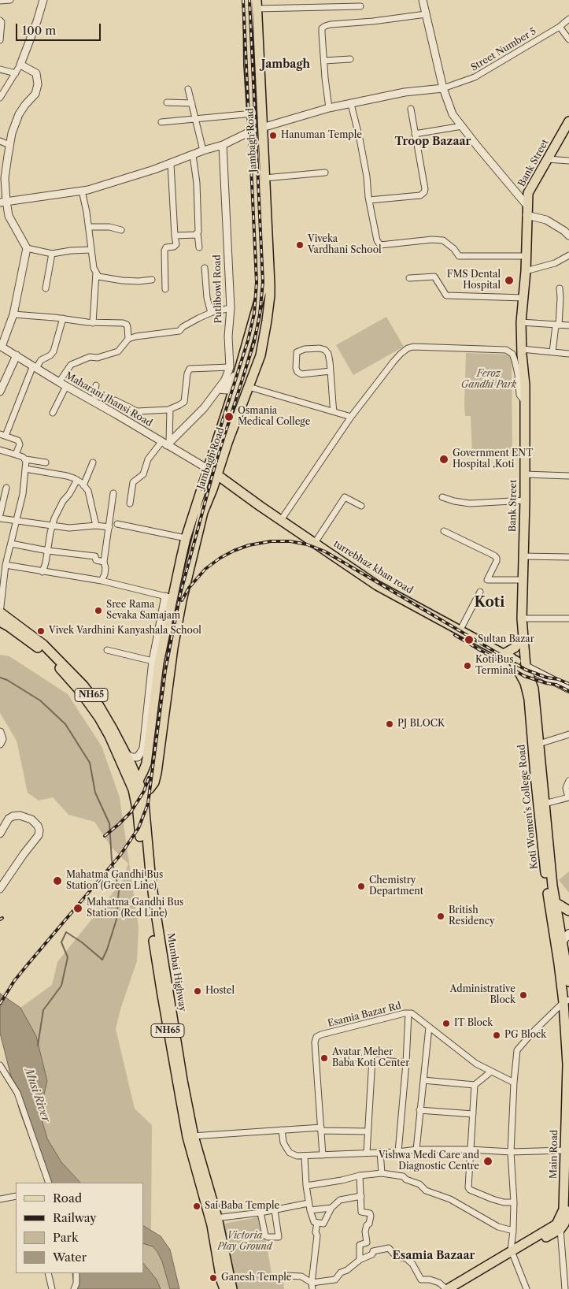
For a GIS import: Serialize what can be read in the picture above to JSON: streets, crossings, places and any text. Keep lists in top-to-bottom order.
{
  "streets": {
    "main road": [
      "Jambagh Road",
      "Bank Street",
      "turrebhaz khan road",
      "NH65",
      "Koti Women's College Road",
      "Mumbai Highway",
      "Main Road"
    ],
    "street": [
      "Street Number 5",
      "Putlibowl Road",
      "Maharani Jhansi Road",
      "Esamia Bazar Rd"
    ]
  },
  "crossings": [
    ["Jambagh Road", "Maharani Jhansi Road"],
    ["Jambagh Road", "turrebhaz khan road"],
    ["Jambagh Road", "Mumbai Highway"],
    ["Bank Street", "turrebhaz khan road"],
    ["Bank Street", "Koti Women's College Road"],
    ["Putlibowl Road", "Maharani Jhansi Road"],
    ["turrebhaz khan road", "Koti Women's College Road"],
    ["Koti Women's College Road", "Main Road"]
  ],
  "districts": [
    "Jambagh",
    "Troop Bazaar",
    "Koti",
    "Esamia Bazaar"
  ],
  "water": ["Musi River"],
  "parks": ["Feroz Gandhi Park", "Victoria Play Ground"],
  "places": [
    "Hanuman Temple",
    "Viveka Vardhani School",
    "FMS Dental Hospital",
    "Osmania Medical College",
    "Government ENT Hospital ,Koti",
    "Sree Rama Sevaka Samajam",
    "Vivek Vardhini Kanyashala School",
    "Sultan Bazar",
    "Koti Bus Terminal",
    "PJ BLOCK",
    "Mahatma Gandhi Bus Station (Green Line)",
    "Chemistry Department",
    "Mahatma Gandhi Bus Station (Red Line)",
    "British Residency",
    "Hostel",
    "Administrative Block",
    "IT Block",
    "PG Block",
    "Avatar Meher Baba Koti Center",
    "Vishwa Medi Care and Diagnostic Centre",
    "Sai Baba Temple",
    "Ganesh Temple"
  ],
  "legend": [
    "Road",
    "Railway",
    "Park",
    "Water"
  ],
  "scale_bar": "100 m"
}
